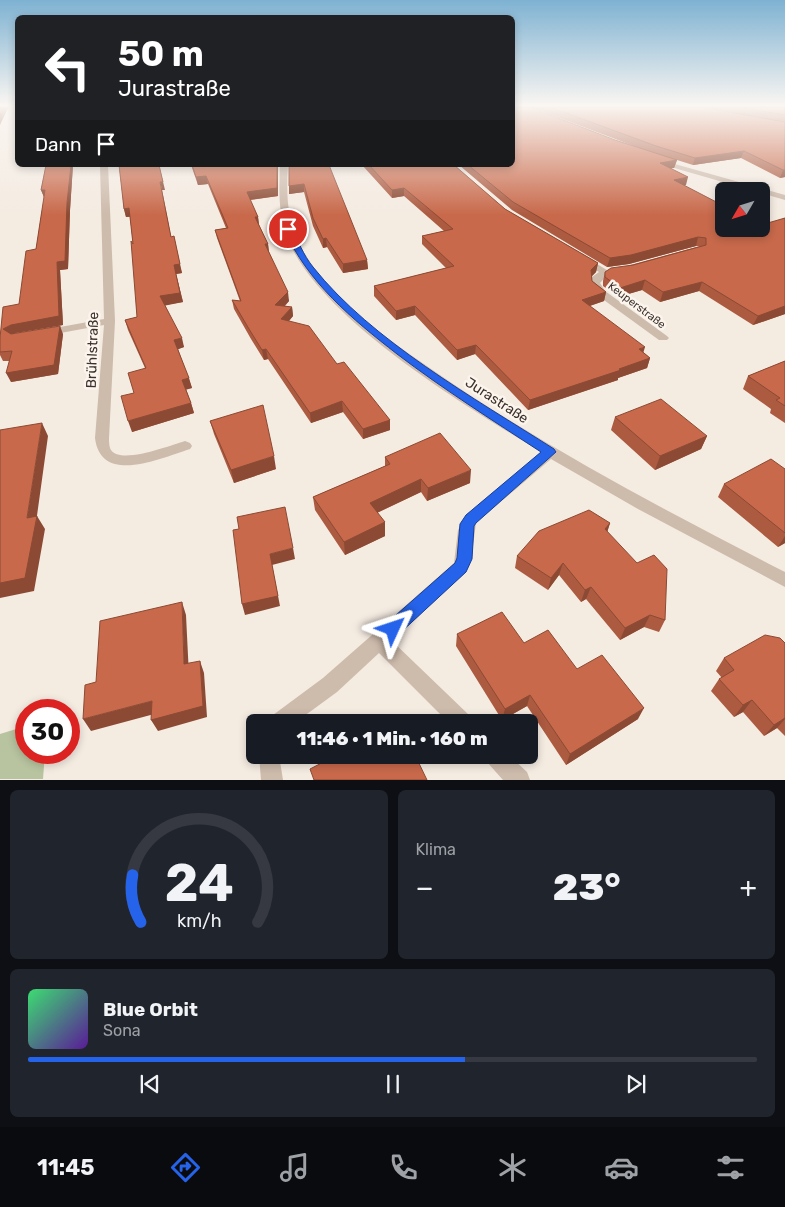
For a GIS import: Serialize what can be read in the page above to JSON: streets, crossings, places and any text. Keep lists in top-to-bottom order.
{
  "streets": {
    "street": ["Keuperstraße", "Brühlstraße", "Jurastraße"]
  },
  "north": "bottom left",
  "page": {
    "turn": ["50 m", "Jurastraße"],
    "then": "Dann",
    "limit": "30",
    "trip": "11:46 · 1 Min. · 160 m",
    "tile": "Klima",
    "heat": ["−", "23°", "+"],
    "song": ["Blue Orbit", "Sona"],
    "tabs": "11:45",
    "gauge": ["24", "km/h"]
  }
}
